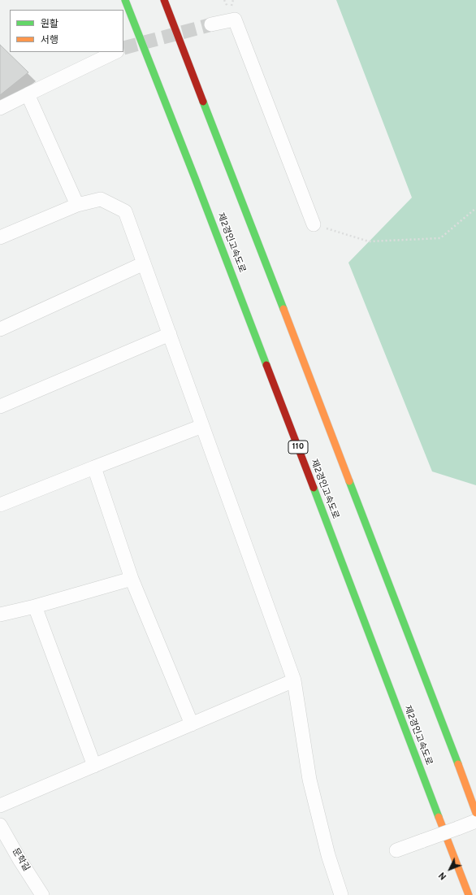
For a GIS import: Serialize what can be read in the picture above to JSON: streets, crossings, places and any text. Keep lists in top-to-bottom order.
{
  "streets": {
    "highway": ["제2경인고속도로", "110"],
    "street": ["문학길"]
  },
  "legend": ["원활", "서행"],
  "north": "bottom left"
}
